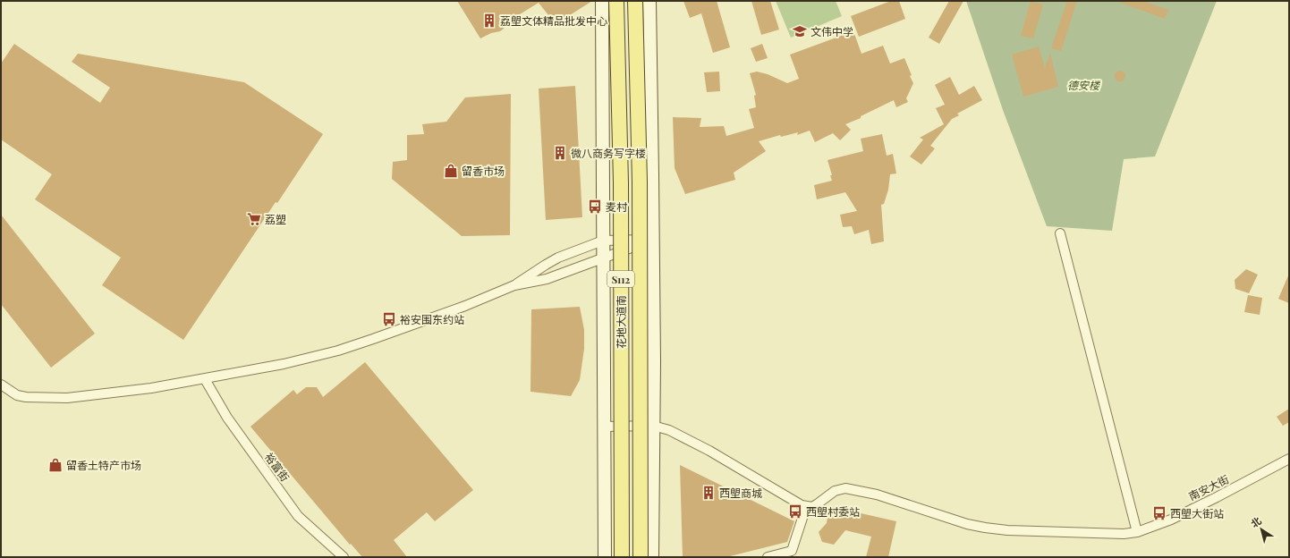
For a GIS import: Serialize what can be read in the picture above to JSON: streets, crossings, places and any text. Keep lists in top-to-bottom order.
{
  "streets": {
    "main road": ["S112", "花地大道南"],
    "street": ["裕富街", "南安大街"]
  },
  "parks": ["德安楼"],
  "places": {
    "building": ["荔塱文体精品批发中心", "微八商务写字楼", "西塱商城"],
    "school or university": ["文伟中学"],
    "shop": ["留香市场", "留香土特产市场"],
    "bus stop": [
      "麦村",
      "裕安围东约站",
      "西塱村委站",
      "西塱大街站"
    ],
    "supermarket": ["荔塑"]
  },
  "north": "top left"
}
